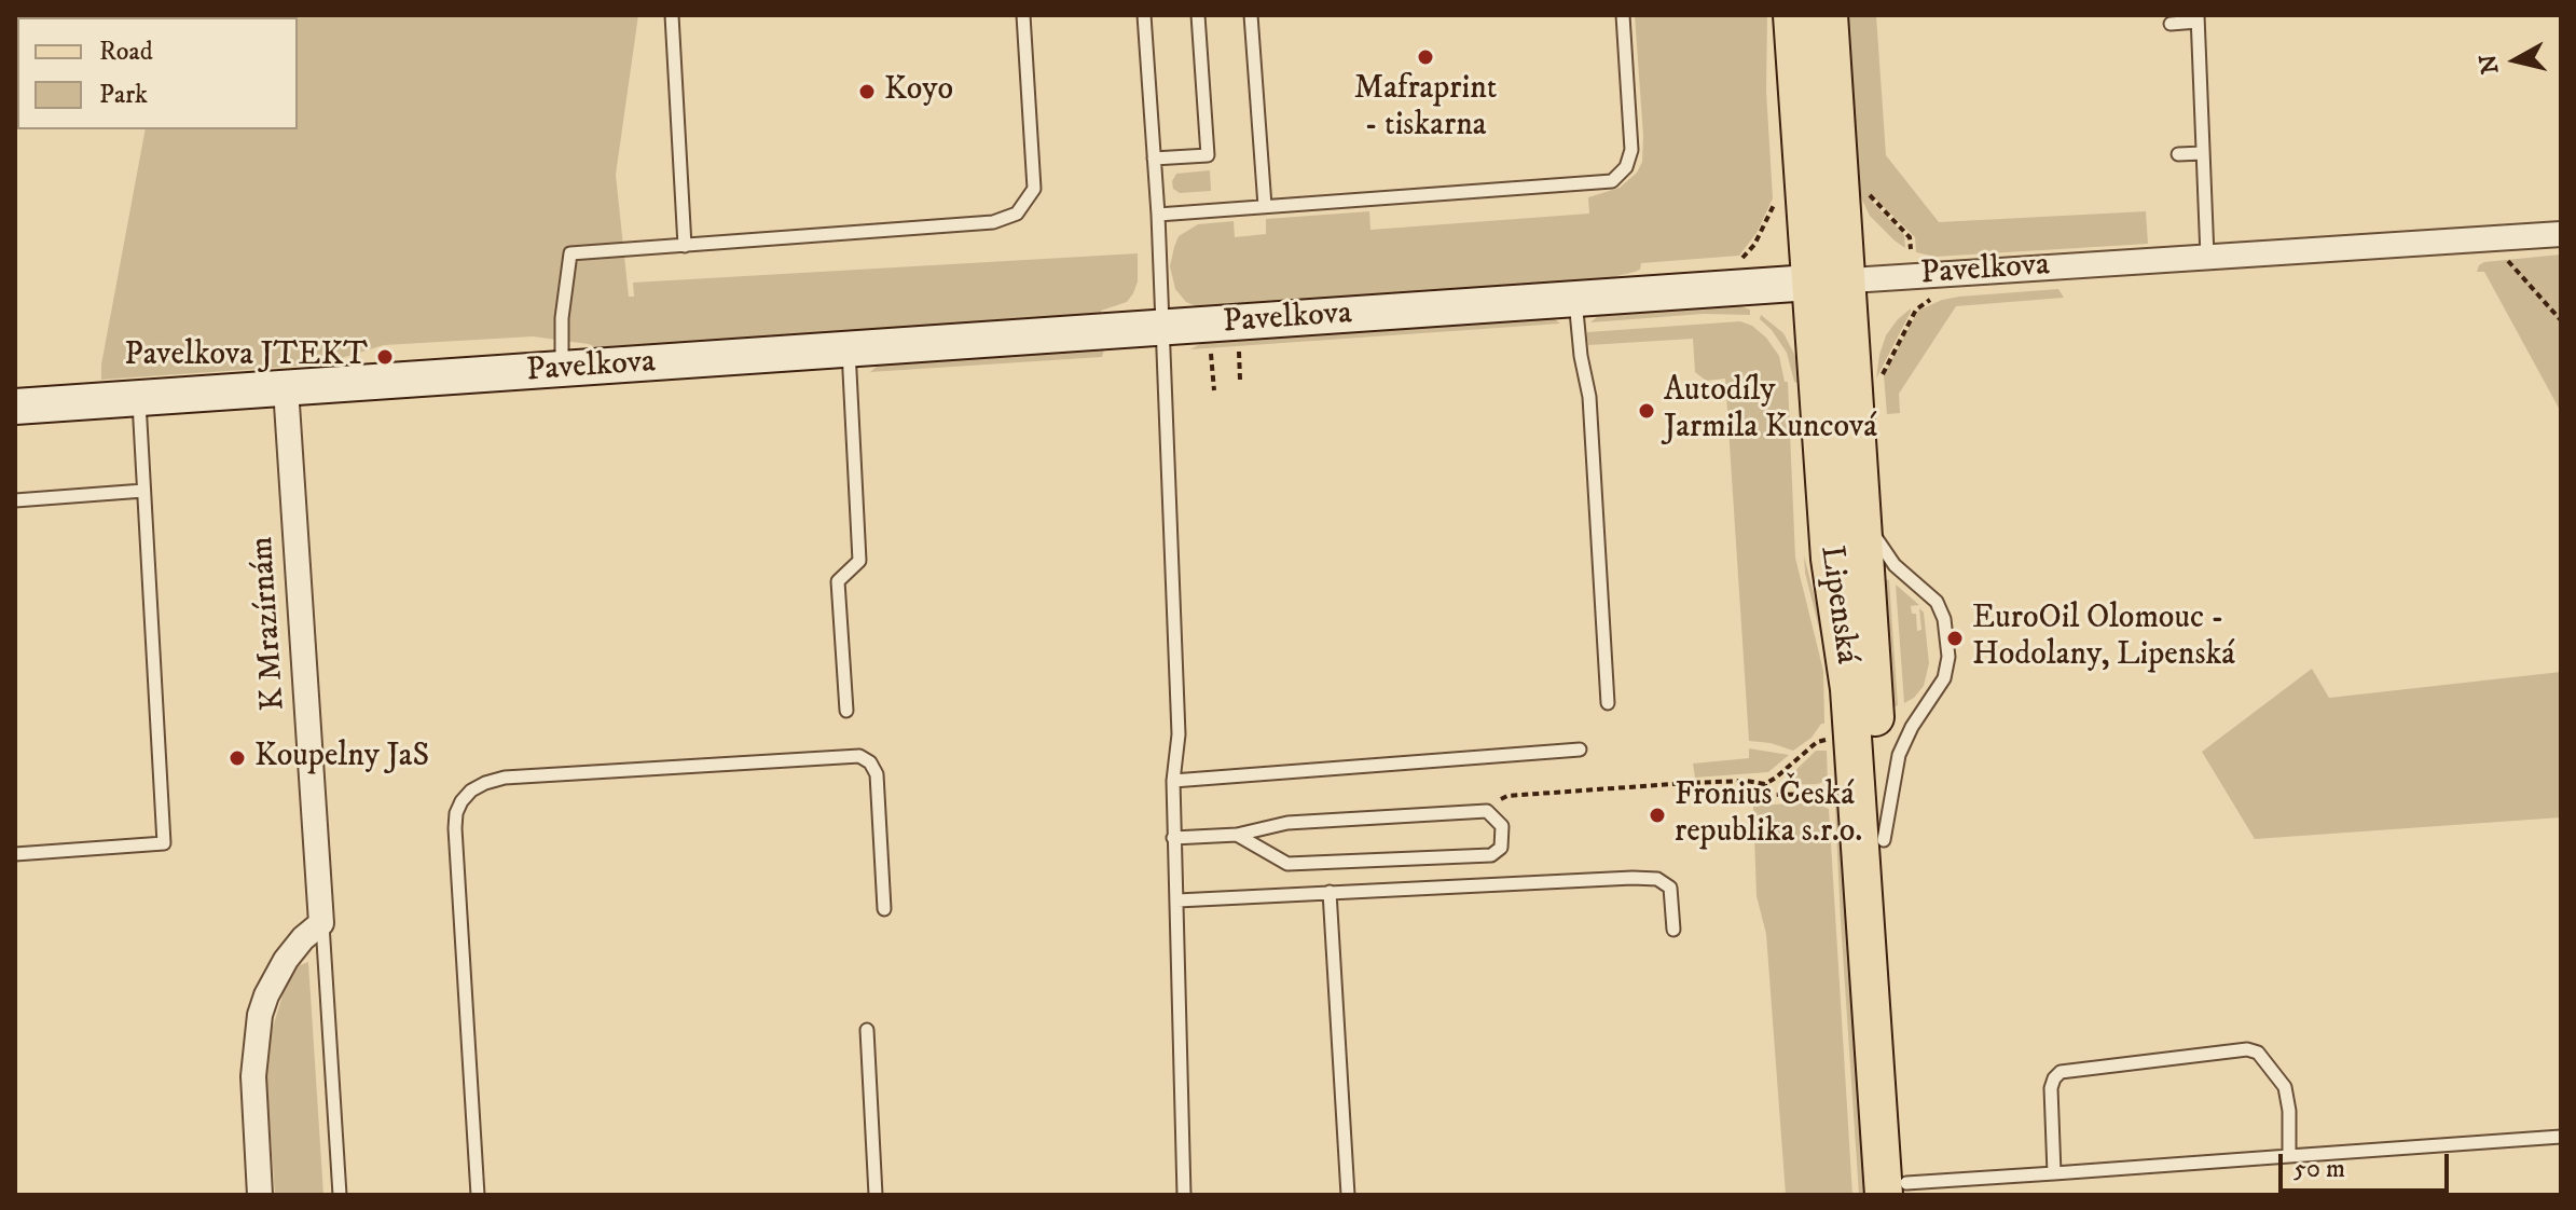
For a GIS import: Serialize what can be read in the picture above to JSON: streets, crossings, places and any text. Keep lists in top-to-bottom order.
{
  "streets": {
    "main road": ["Lipenská"],
    "street": ["Pavelkova", "K Mrazírnám"]
  },
  "crossings": [
    ["Pavelkova", "Lipenská"],
    ["Pavelkova", "K Mrazírnám"]
  ],
  "places": [
    "Mafraprint - tiskarna",
    "Koyo",
    "Pavelkova JTEKT",
    "Autodíly Jarmila Kuncová",
    "EuroOil Olomouc - Hodolany, Lipenská",
    "Koupelny JaS",
    "Fronius Česká republika s.r.o."
  ],
  "legend": ["Road", "Park"],
  "scale_bar": "50 m",
  "north": "left"
}
